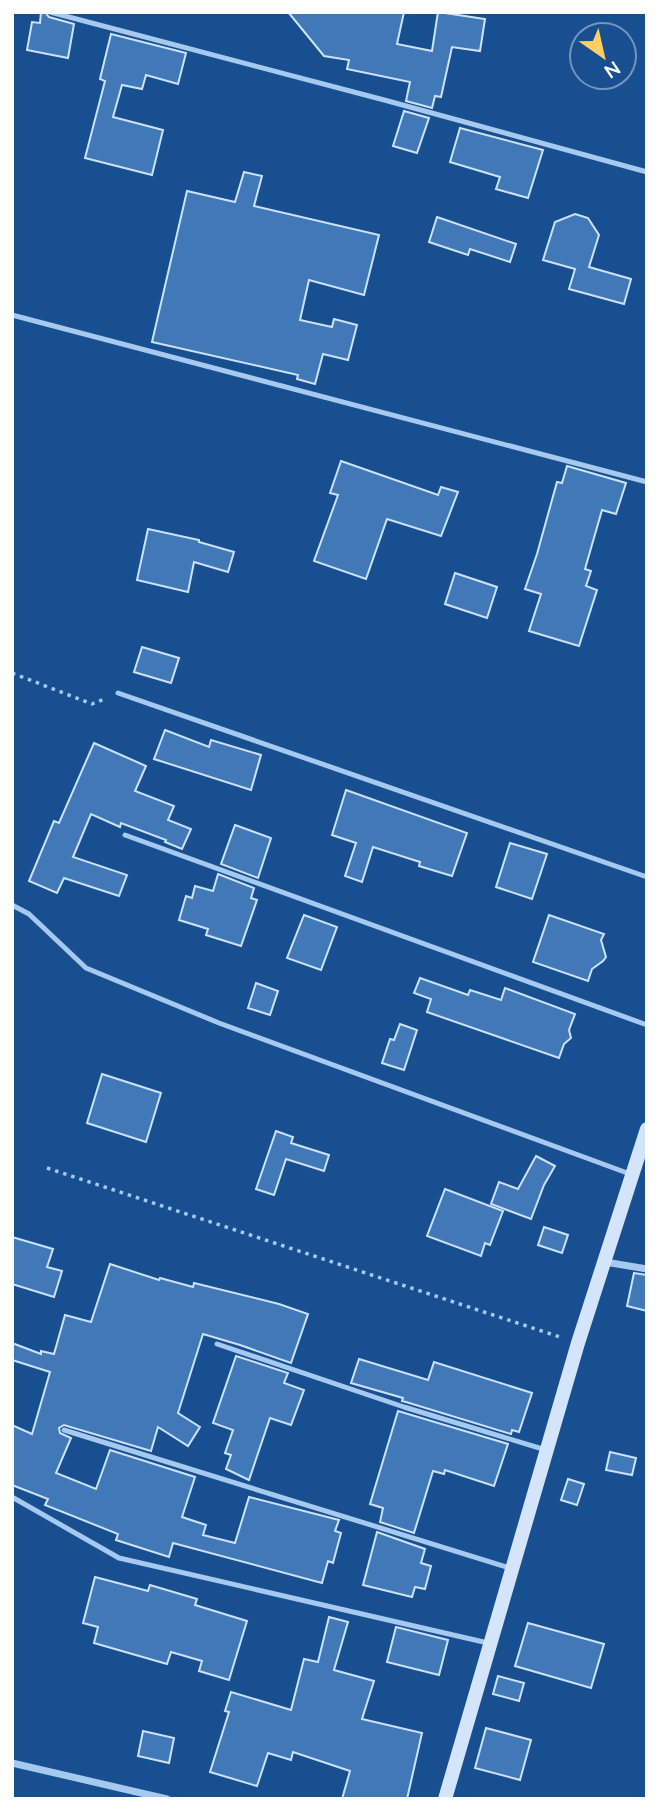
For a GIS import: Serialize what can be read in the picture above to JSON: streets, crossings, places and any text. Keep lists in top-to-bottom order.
{
  "north": "bottom right"
}
